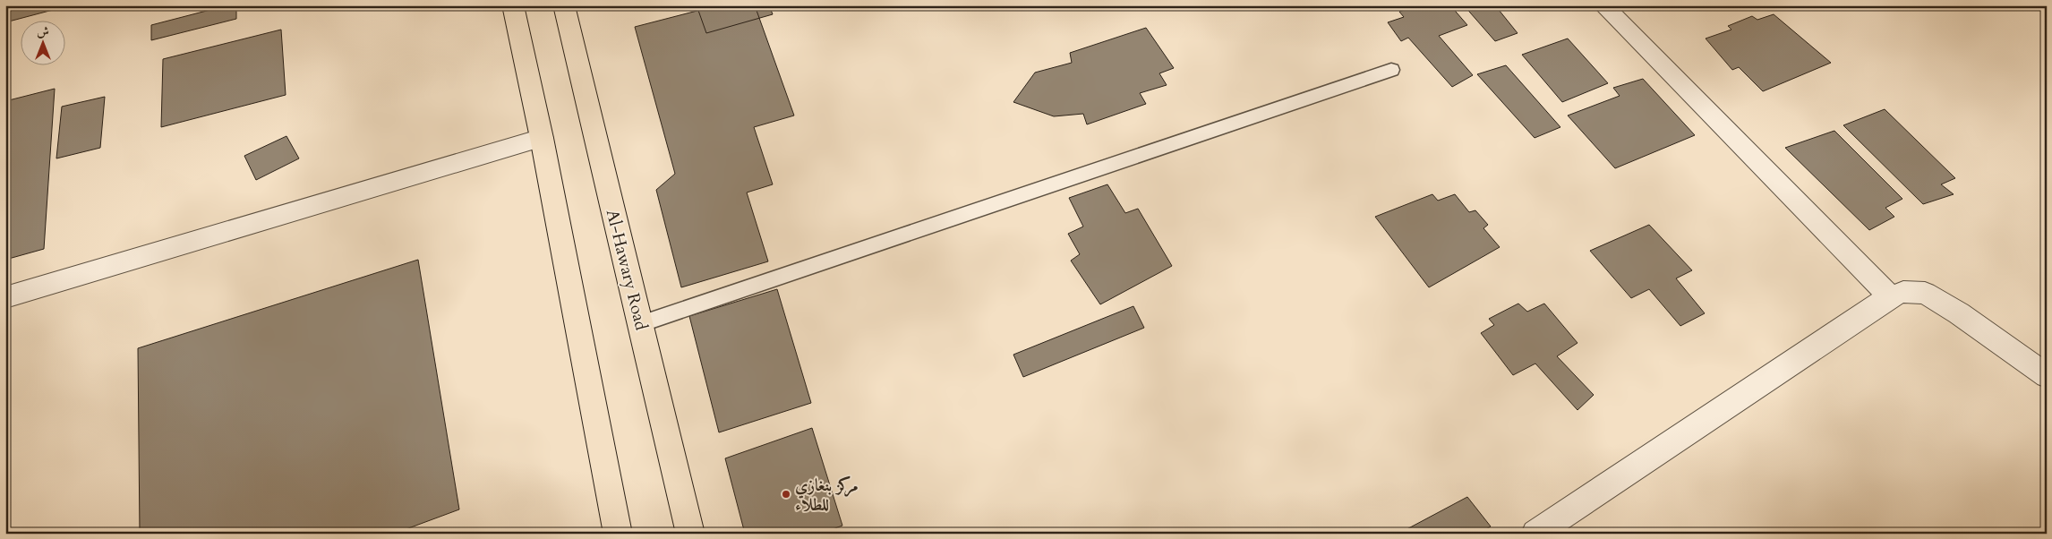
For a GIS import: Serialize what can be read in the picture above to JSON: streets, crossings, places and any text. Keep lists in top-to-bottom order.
{
  "streets": {
    "highway": ["Al-Hawary Road"]
  },
  "places": ["مركز بنغازي للطلاء"],
  "north": "top"
}
